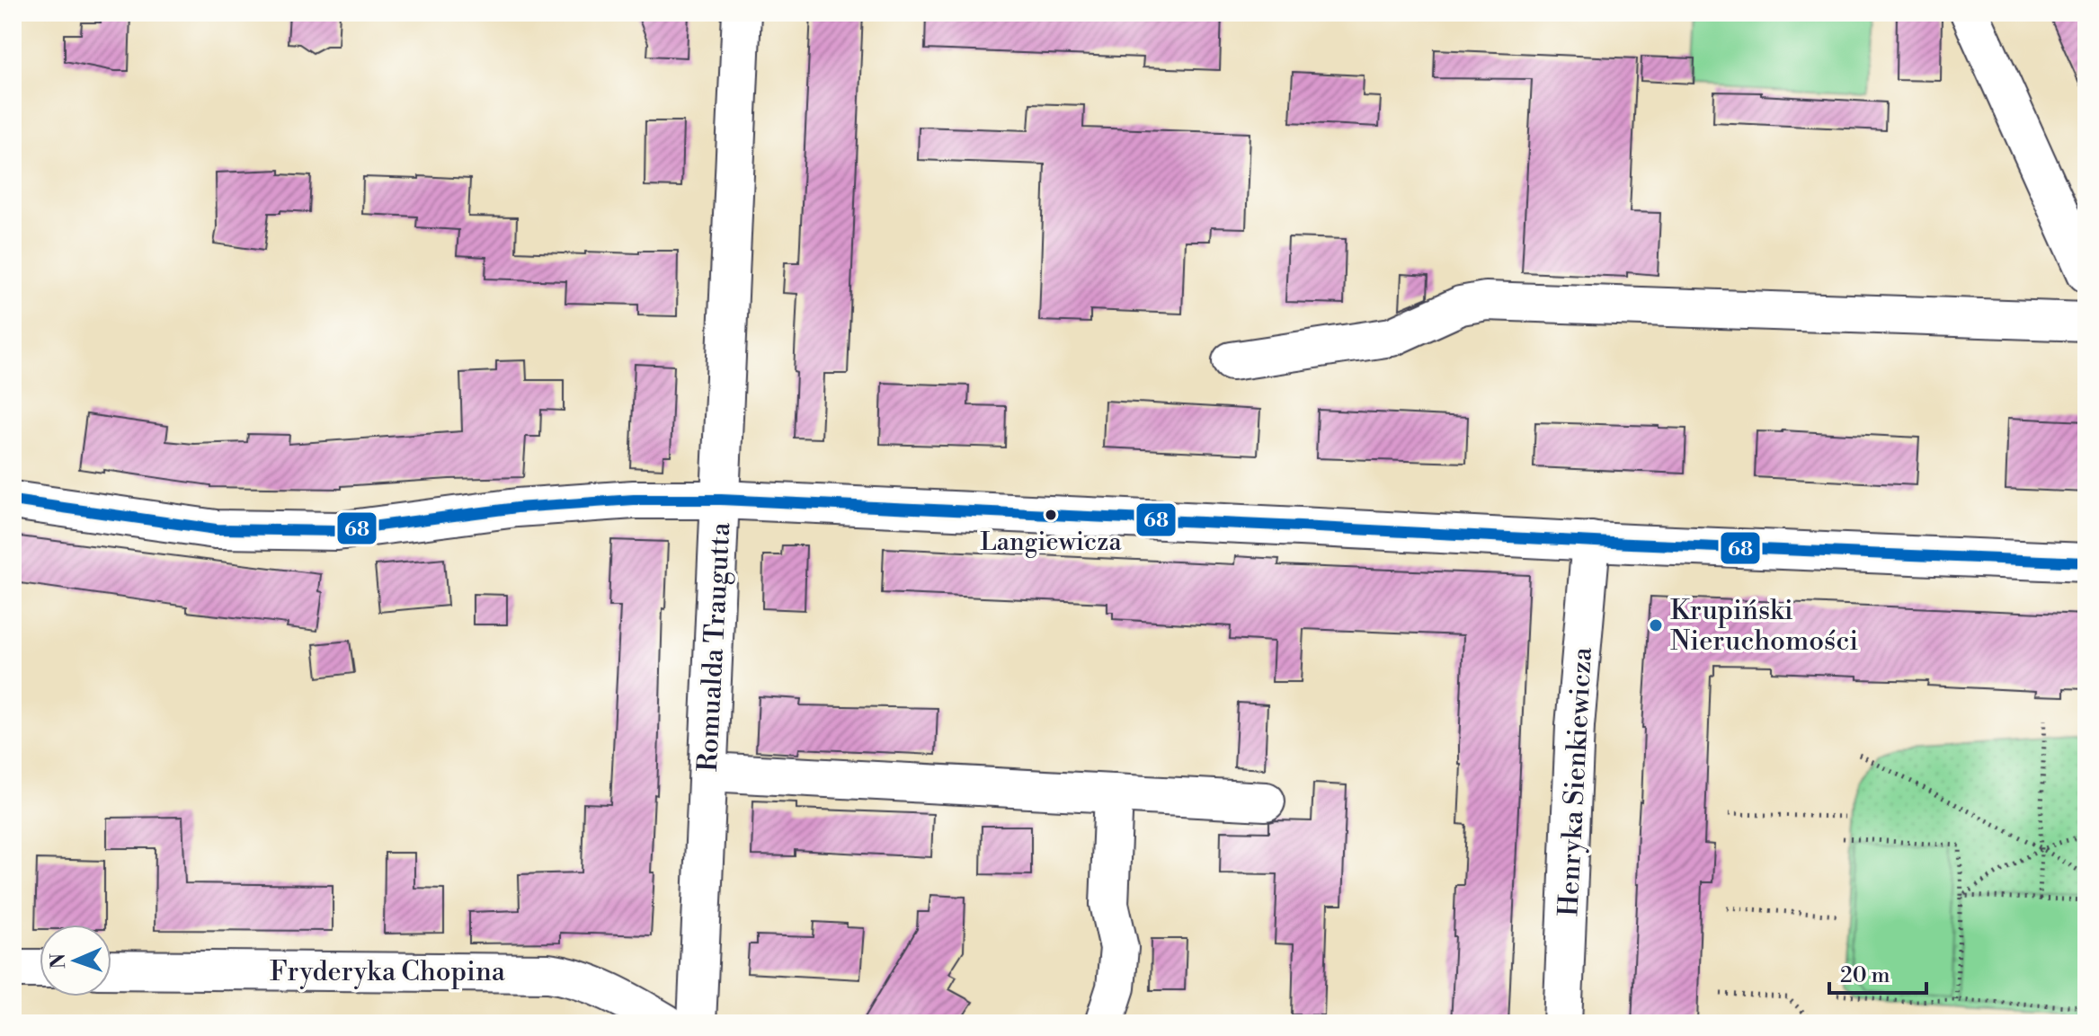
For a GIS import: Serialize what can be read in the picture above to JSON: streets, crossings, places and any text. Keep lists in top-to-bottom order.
{
  "streets": {
    "street": ["Romualda Traugutta", "Henryka Sienkiewicza", "Fryderyka Chopina"]
  },
  "places": ["Langiewicza", "Krupiński Nieruchomości"],
  "lines": ["transit line 68"],
  "scale_bar": "20 m",
  "north": "left"
}
